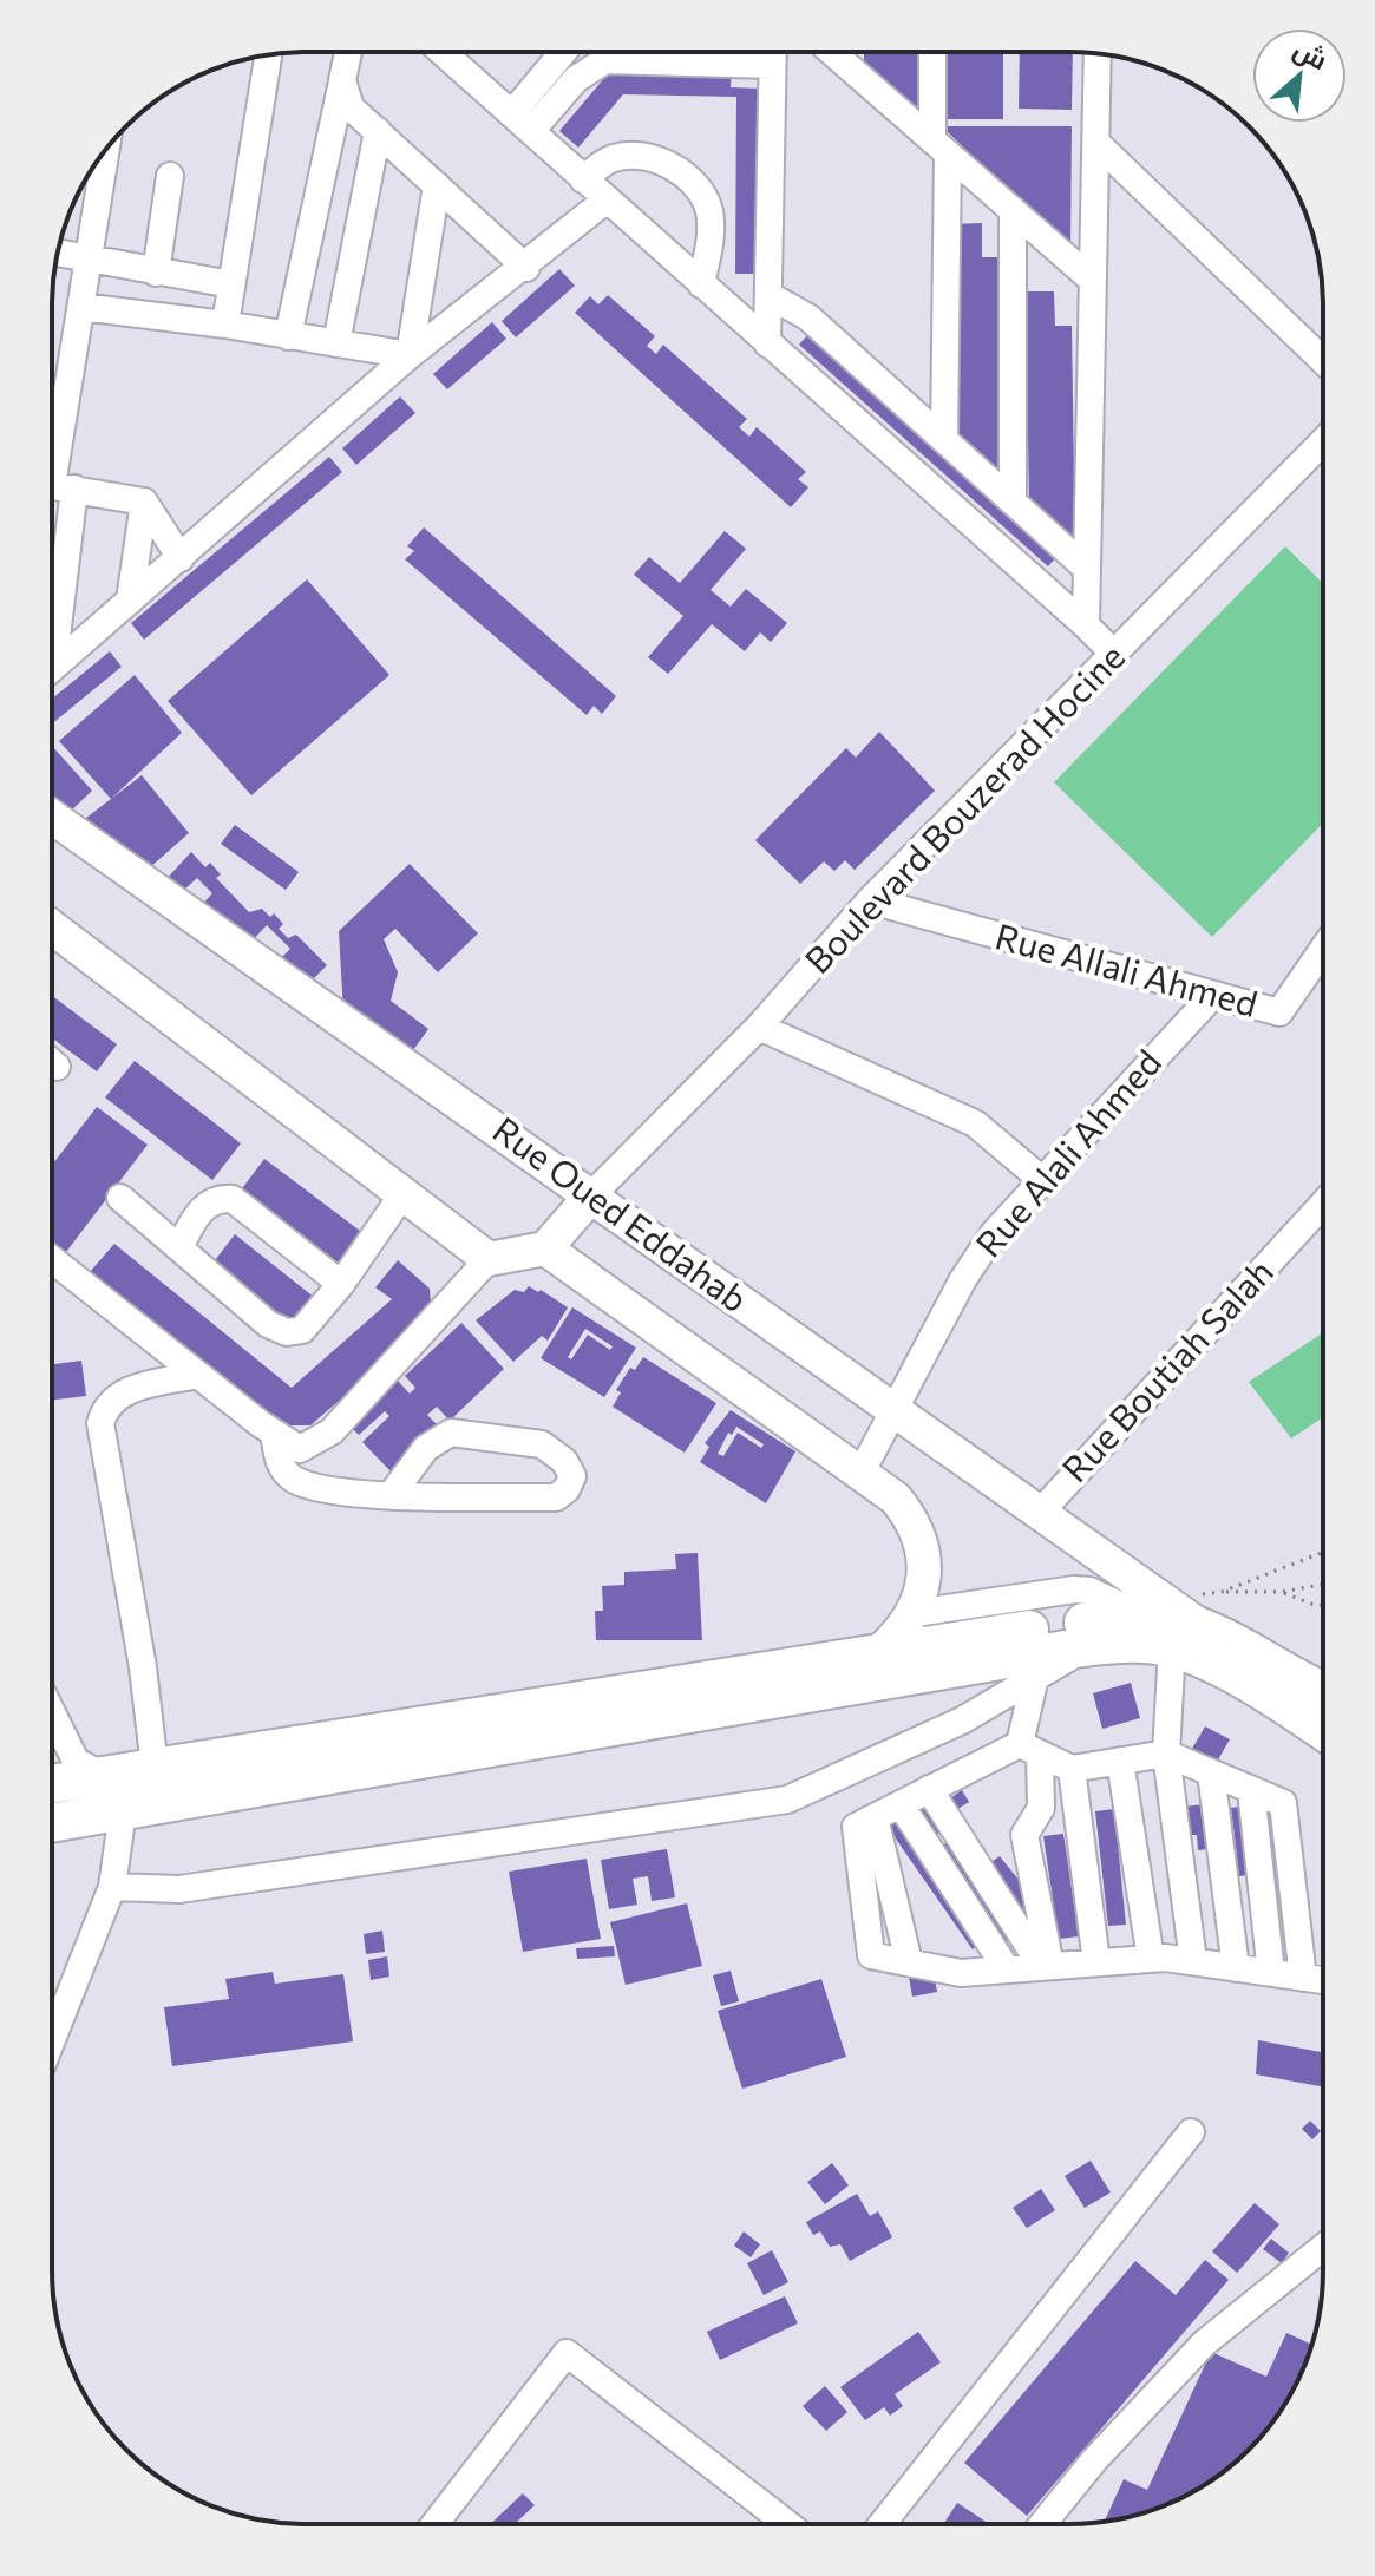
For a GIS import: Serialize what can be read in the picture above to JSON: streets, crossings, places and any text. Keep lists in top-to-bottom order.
{
  "streets": {
    "main road": ["Rue Oued Eddahab"],
    "street": [
      "Boulevard Bouzerad Hocine",
      "Rue Allali Ahmed",
      "Rue Alali Ahmed",
      "Rue Boutiah Salah"
    ]
  },
  "crossings": [
    ["Boulevard Bouzerad Hocine", "Rue Allali Ahmed"],
    ["Boulevard Bouzerad Hocine", "Rue Oued Eddahab"],
    ["Rue Allali Ahmed", "Rue Alali Ahmed"],
    ["Rue Alali Ahmed", "Rue Oued Eddahab"],
    ["Rue Oued Eddahab", "Rue Boutiah Salah"]
  ],
  "north": "top right"
}
